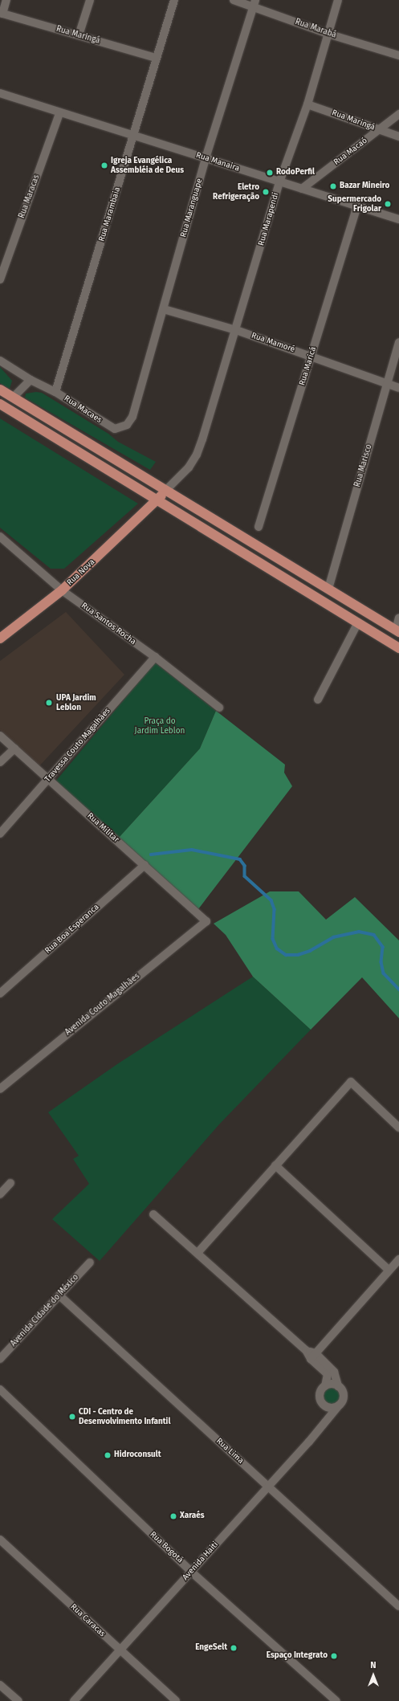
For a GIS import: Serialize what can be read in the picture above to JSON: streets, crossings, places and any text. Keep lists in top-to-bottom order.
{
  "streets": {
    "main road": ["Rua Nova"],
    "street": [
      "Rua Marabá",
      "Rua Maringá",
      "Rua Macaó",
      "Rua Manaira",
      "Rua Maracas",
      "Rua Maranguape",
      "Rua Marambaia",
      "Rua Marapendi",
      "Rua Mamoré",
      "Rua Maricá",
      "Rua Macaes",
      "Rua Marisco",
      "Rua Santos Rocha",
      "Travessa Couto Magalhães",
      "Rua Militar",
      "Rua Boa Esperanca",
      "Avenida Couto Magalhães",
      "Avenida Cidade do México",
      "Rua Lima",
      "Rua Bogotá",
      "Avenida Haiti",
      "Rua Caracas"
    ]
  },
  "crossings": [
    ["Rua Marabá", "Rua Maranguape"],
    ["Rua Marabá", "Rua Marapendi"],
    ["Rua Maringá", "Rua Macaó"],
    ["Rua Maringá", "Rua Marambaia"],
    ["Rua Maringá", "Rua Marapendi"],
    ["Rua Macaó", "Rua Manaira"],
    ["Rua Manaira", "Rua Maracas"],
    ["Rua Manaira", "Rua Maranguape"],
    ["Rua Manaira", "Rua Marambaia"],
    ["Rua Manaira", "Rua Marapendi"],
    ["Rua Manaira", "Rua Maricá"],
    ["Rua Maranguape", "Rua Mamoré"],
    ["Rua Maranguape", "Rua Macaes"],
    ["Rua Marambaia", "Rua Macaes"],
    ["Rua Marapendi", "Rua Mamoré"],
    ["Rua Marapendi", "Rua Nova"],
    ["Rua Mamoré", "Rua Maricá"],
    ["Rua Mamoré", "Rua Marisco"],
    ["Rua Nova", "Rua Santos Rocha"],
    ["Rua Santos Rocha", "Travessa Couto Magalhães"],
    ["Travessa Couto Magalhães", "Rua Militar"],
    ["Rua Militar", "Rua Boa Esperanca"],
    ["Rua Militar", "Avenida Couto Magalhães"],
    ["Avenida Cidade do México", "Rua Lima"],
    ["Rua Lima", "Avenida Haiti"],
    ["Rua Bogotá", "Avenida Haiti"],
    ["Avenida Haiti", "Rua Caracas"]
  ],
  "parks": ["Praça do Jardim Leblon"],
  "places": [
    "Igreja Evangélica Assembléia de Deus",
    "RodoPerfil",
    "Bazar Mineiro",
    "Eletro Refrigeração",
    "Supermercado Frigolar",
    "UPA Jardim Leblon",
    "CDI - Centro de Desenvolvimento Infantil",
    "Hidroconsult",
    "Xaraés",
    "EngeSelt",
    "Espaço Integrato"
  ],
  "north": "top"
}
